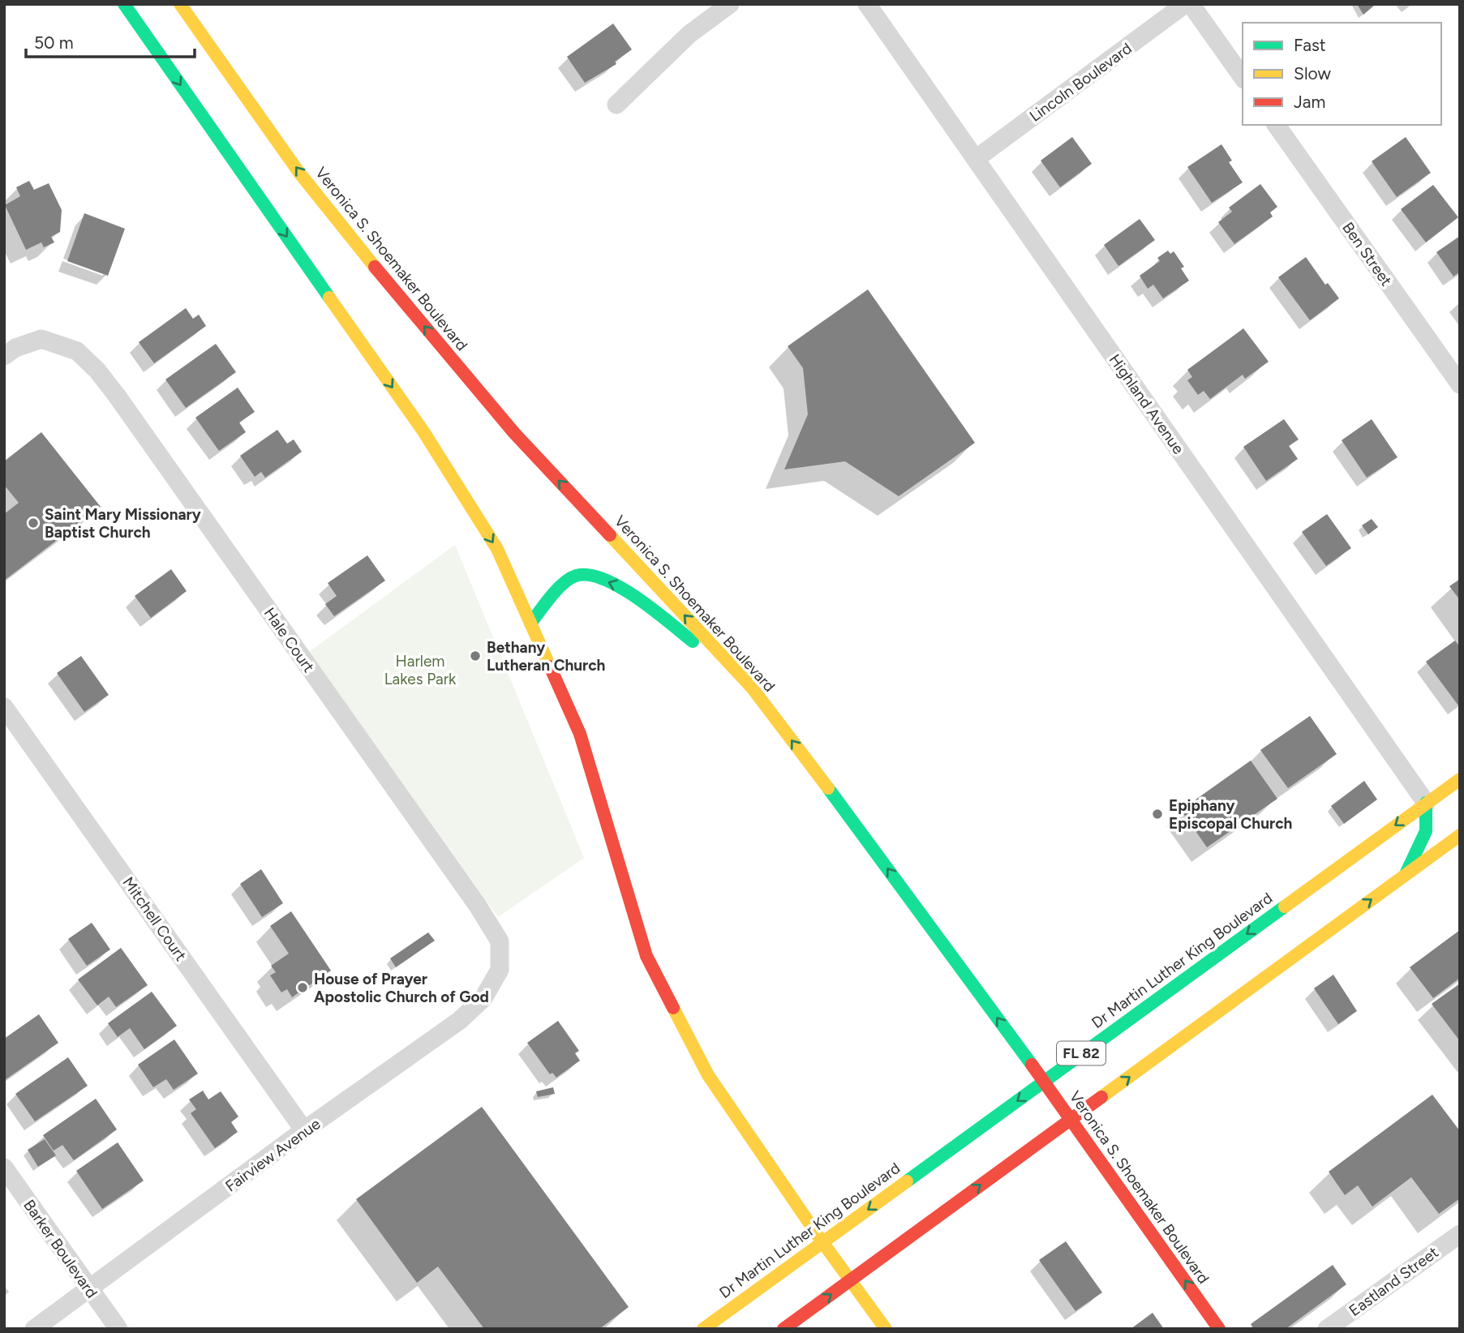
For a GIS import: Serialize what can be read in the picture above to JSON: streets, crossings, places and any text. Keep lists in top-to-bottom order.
{
  "streets": {
    "street": [
      "Lincoln Boulevard",
      "Ben Street",
      "Veronica S. Shoemaker Boulevard",
      "Highland Avenue",
      "Hale Court",
      "Mitchell Court",
      "Dr Martin Luther King Boulevard",
      "FL 82",
      "Fairview Avenue",
      "Barker Boulevard",
      "Eastland Street"
    ]
  },
  "crossings": [
    ["Lincoln Boulevard", "Highland Avenue"],
    ["Veronica S. Shoemaker Boulevard", "Dr Martin Luther King Boulevard"],
    ["Highland Avenue", "Dr Martin Luther King Boulevard"],
    ["Hale Court", "Fairview Avenue"],
    ["Mitchell Court", "Fairview Avenue"],
    ["Fairview Avenue", "Barker Boulevard"]
  ],
  "parks": ["Harlem Lakes Park"],
  "places": [
    "Saint Mary Missionary Baptist Church",
    "Bethany Lutheran Church",
    "Epiphany Episcopal Church",
    "House of Prayer Apostolic Church of God"
  ],
  "legend": ["Fast", "Slow", "Jam"],
  "scale_bar": "50 m"
}
